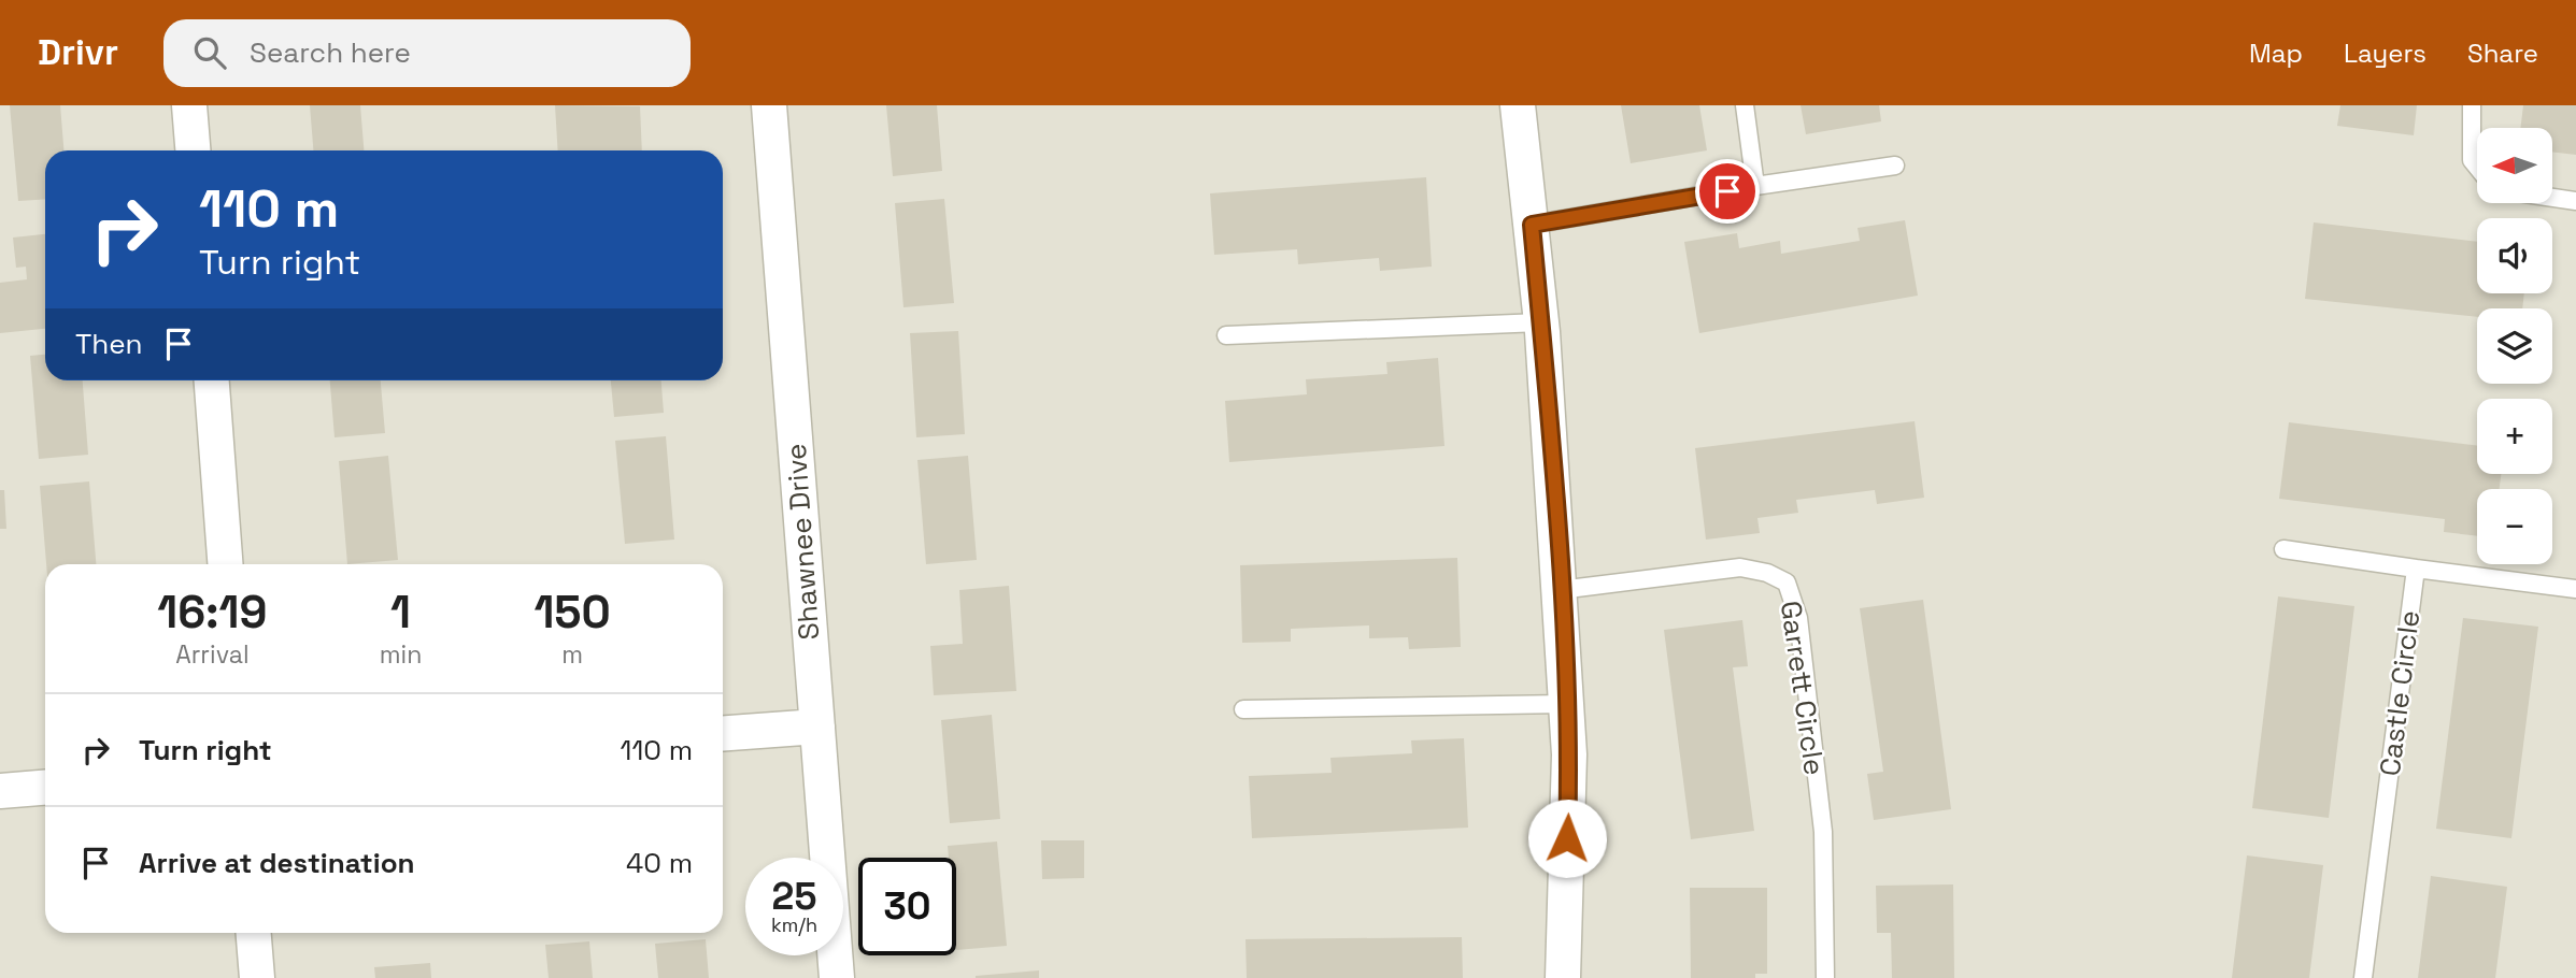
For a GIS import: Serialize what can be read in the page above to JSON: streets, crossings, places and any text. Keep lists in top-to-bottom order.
{
  "streets": {
    "street": ["Shawnee Drive"],
    "lane": ["Garrett Circle", "Castle Circle"]
  },
  "north": "left",
  "page": {
    "header": "Drivr",
    "search": "Search here",
    "nav": ["Map", "Layers", "Share"],
    "map_buttons": ["+", "−"],
    "turn": ["110 m", "Turn right"],
    "then": "Then",
    "eta": [
      "16:19",
      "Arrival",
      "1",
      "min",
      "150",
      "m"
    ],
    "list": [
      {
        "name": "Turn right",
        "value": "110 m"
      },
      {
        "name": "Arrive at destination",
        "value": "40 m"
      }
    ],
    "speed": "25 km/h",
    "limit": "30"
  }
}
